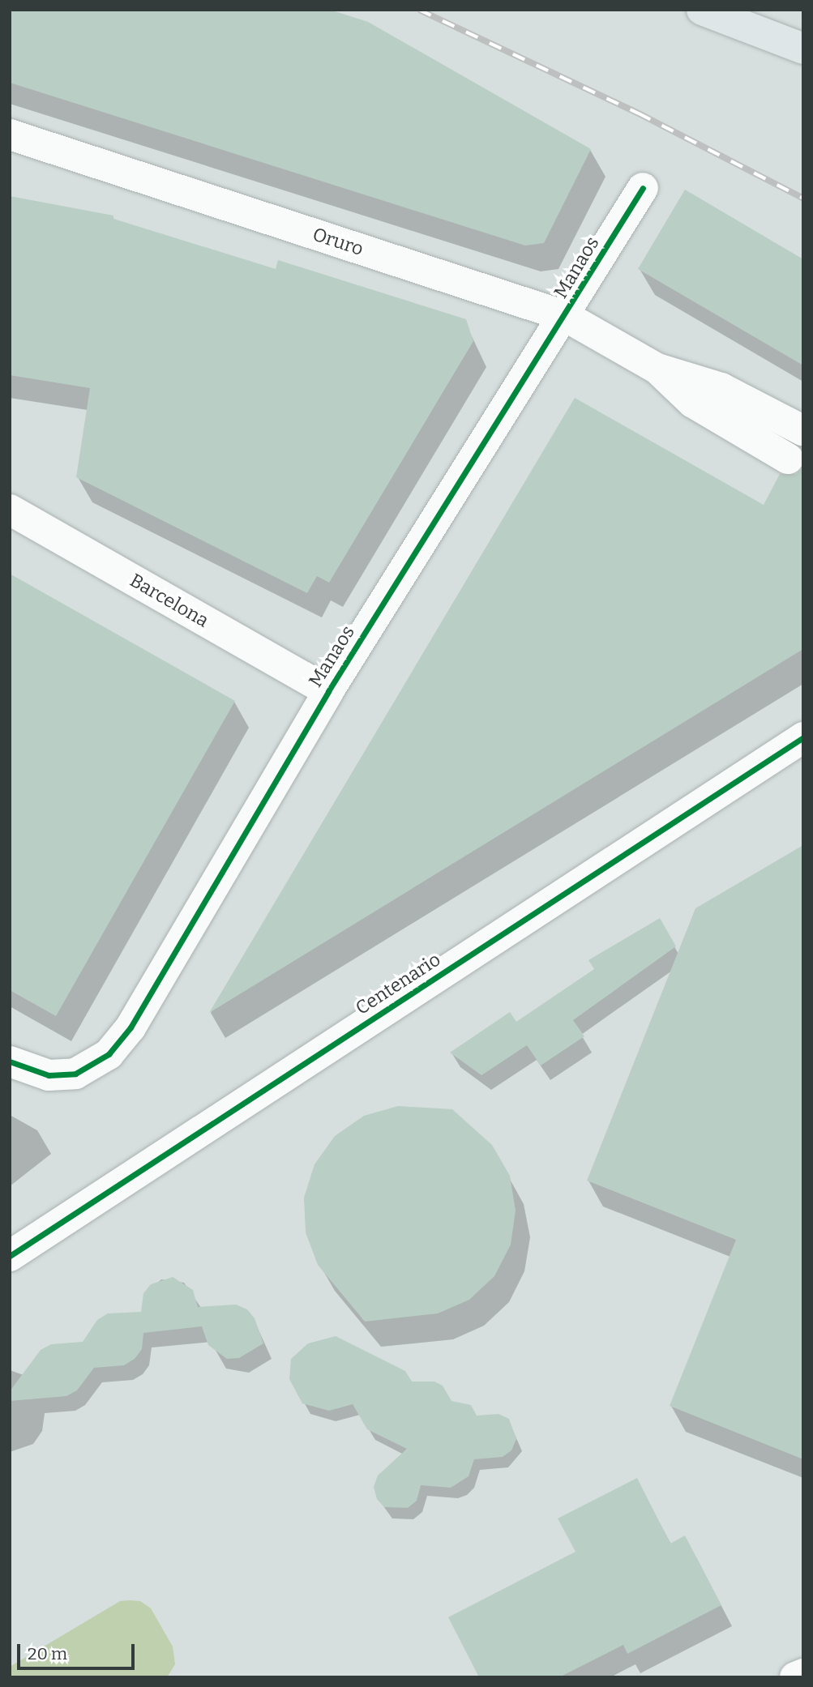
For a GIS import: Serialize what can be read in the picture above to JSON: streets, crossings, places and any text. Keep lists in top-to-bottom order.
{
  "streets": {
    "street": [
      "Oruro",
      "Manaos",
      "Barcelona",
      "Centenario"
    ]
  },
  "crossings": [
    ["Oruro", "Manaos"],
    ["Manaos", "Barcelona"]
  ],
  "scale_bar": "20 m"
}
